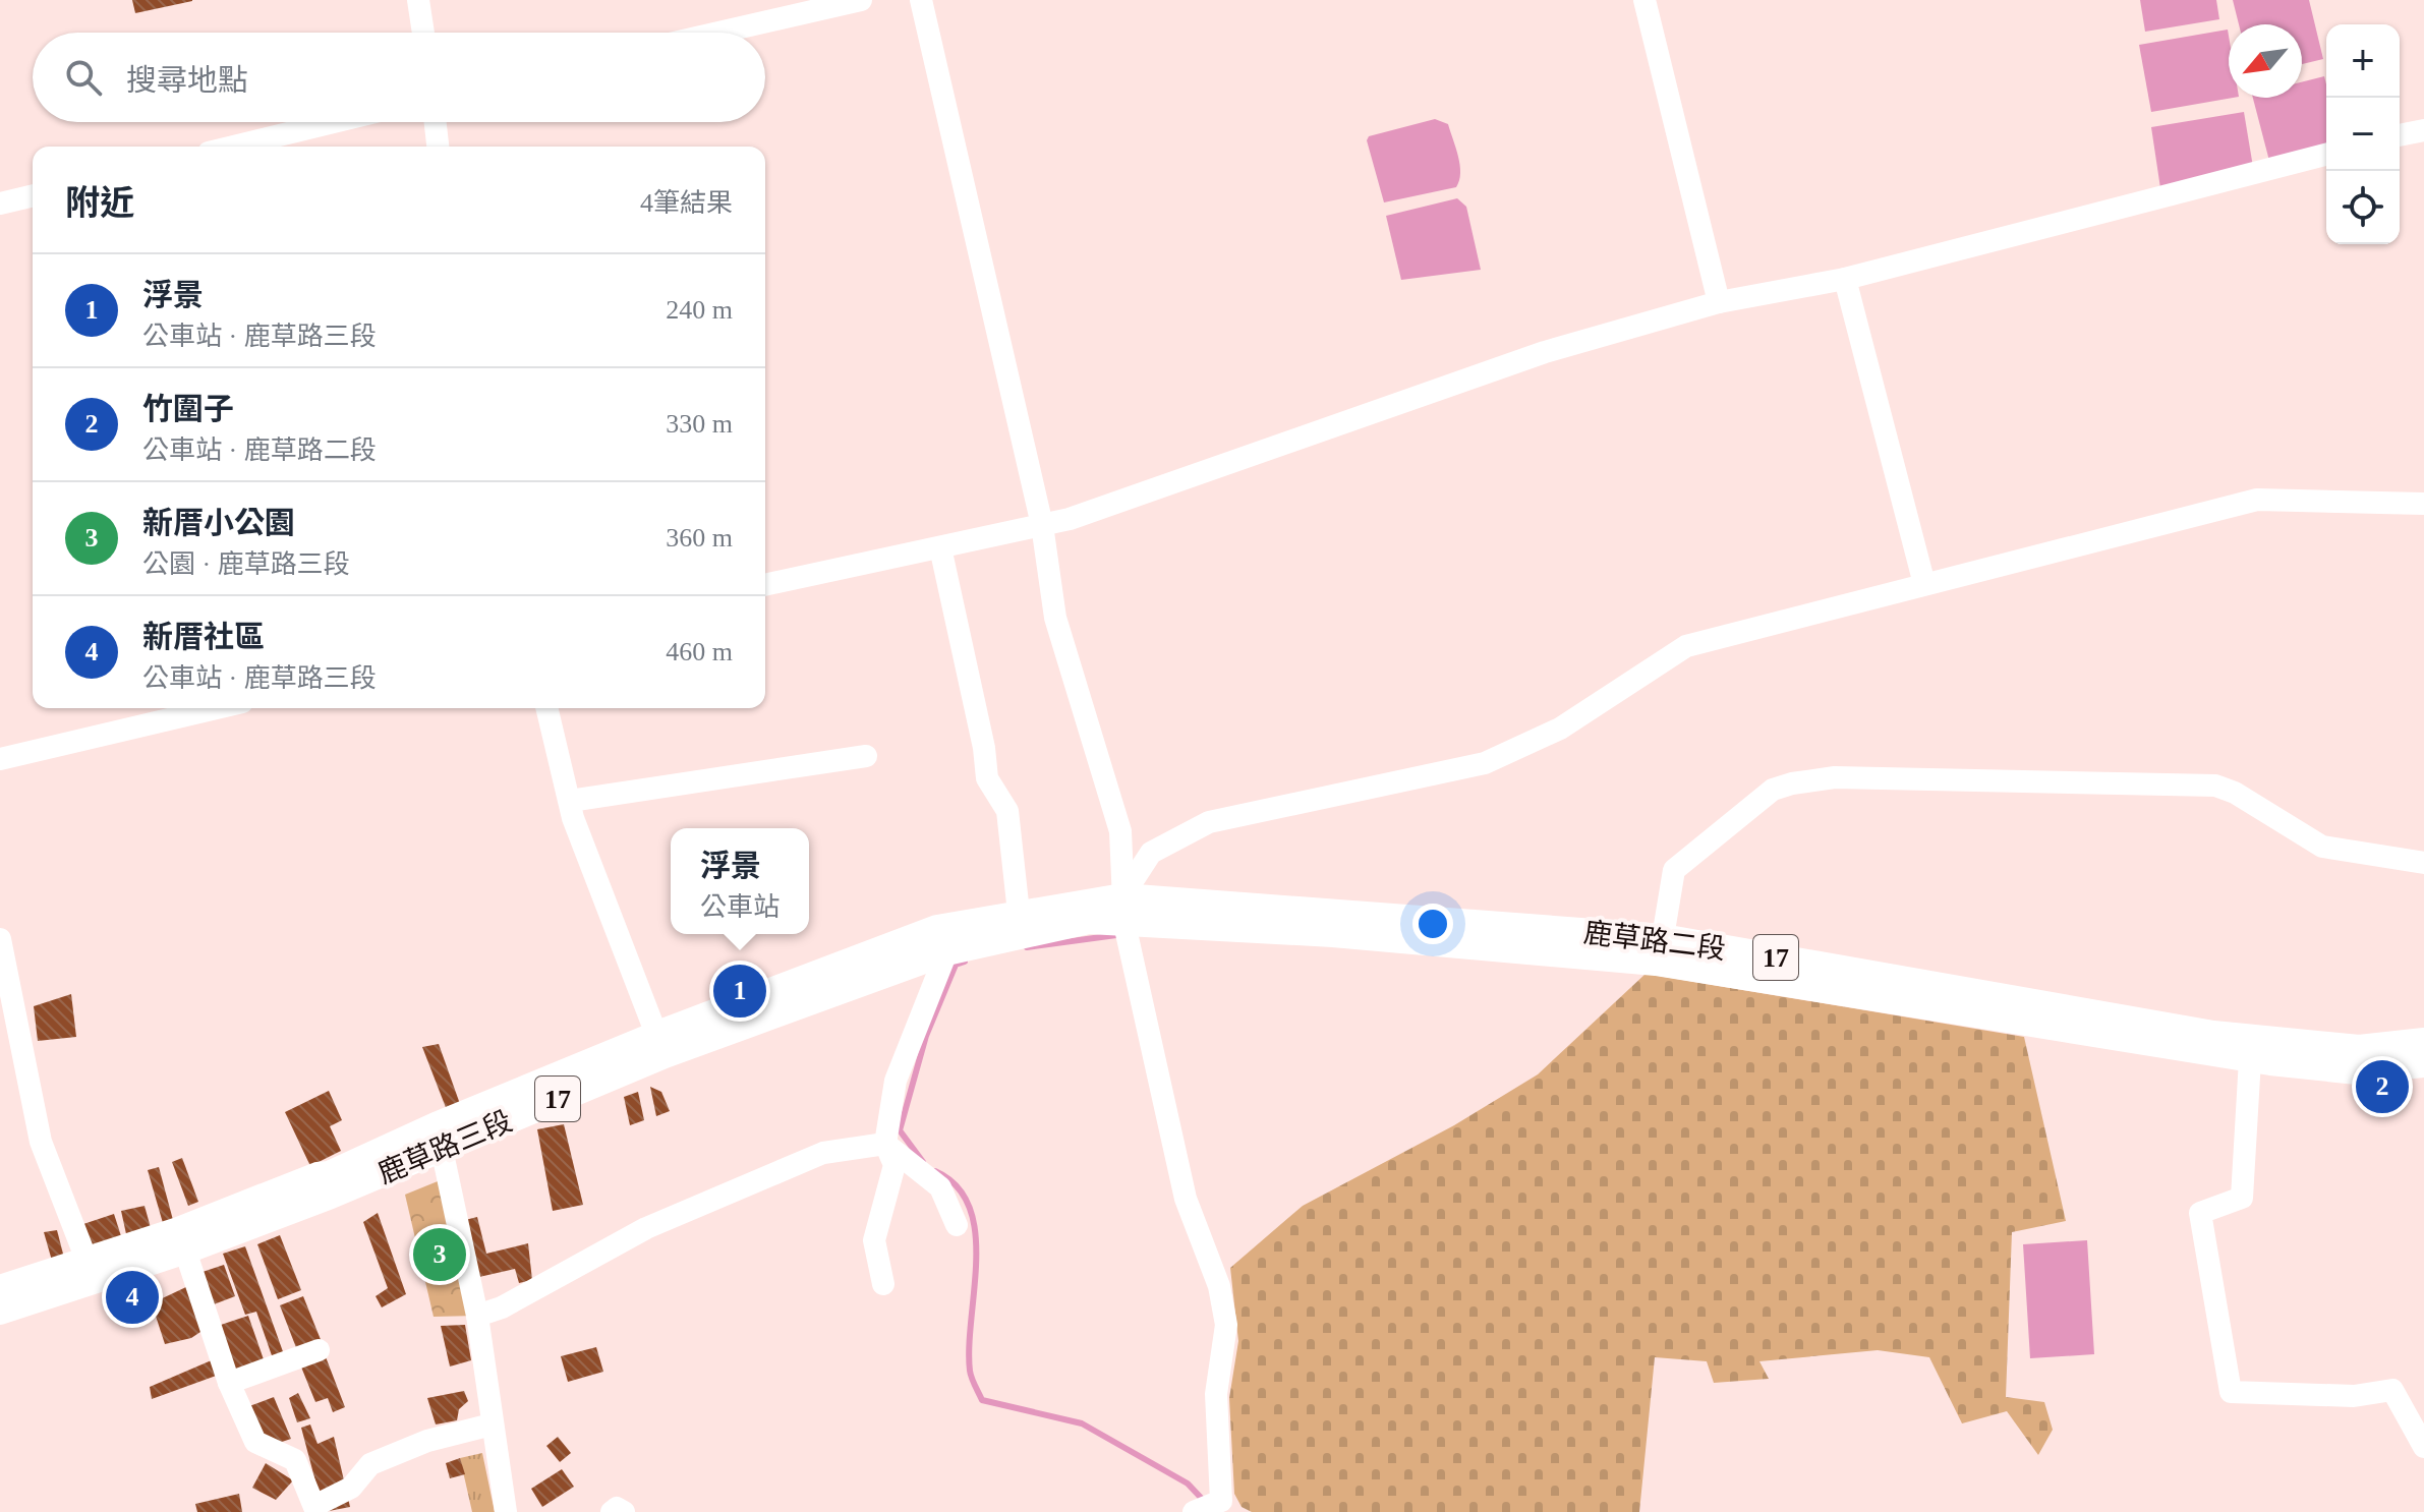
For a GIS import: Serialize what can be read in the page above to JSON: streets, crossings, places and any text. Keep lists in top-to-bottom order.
{
  "streets": {
    "main road": ["鹿草路二段", "17", "鹿草路三段"]
  },
  "crossings": [
    ["鹿草路二段", "鹿草路三段"]
  ],
  "north": "bottom left",
  "page": {
    "map_buttons": ["+", "−"],
    "search": "搜尋地點",
    "heading": ["附近", "4筆結果"],
    "list": [
      {
        "mark": "1",
        "name": "浮景",
        "note": "公車站 · 鹿草路三段",
        "value": "240 m"
      },
      {
        "mark": "2",
        "name": "竹圍子",
        "note": "公車站 · 鹿草路二段",
        "value": "330 m"
      },
      {
        "mark": "3",
        "name": "新厝小公園",
        "note": "公園 · 鹿草路三段",
        "value": "360 m"
      },
      {
        "mark": "4",
        "name": "新厝社區",
        "note": "公車站 · 鹿草路三段",
        "value": "460 m"
      }
    ],
    "popup": ["浮景", "公車站"],
    "pins": [
      "1",
      "2",
      "3",
      "4"
    ]
  }
}
